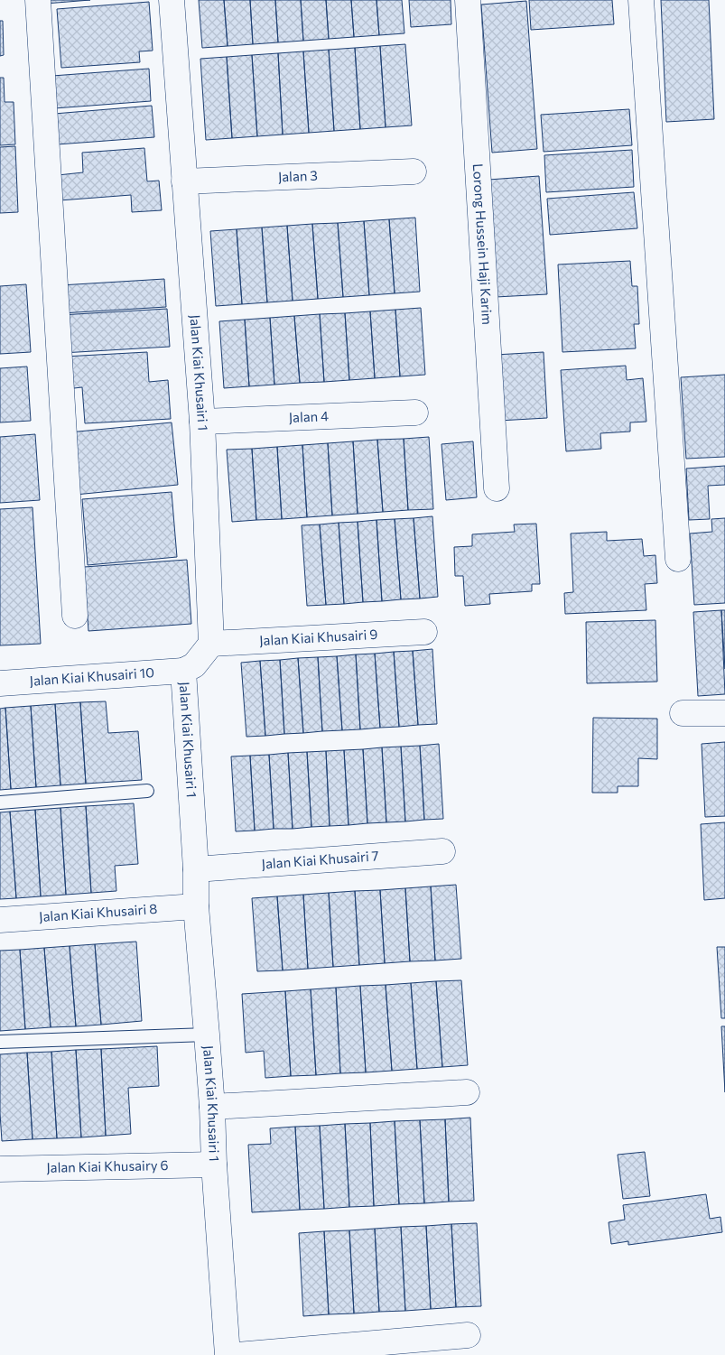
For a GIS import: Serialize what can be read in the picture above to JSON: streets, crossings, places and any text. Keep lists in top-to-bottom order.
{
  "streets": {
    "street": [
      "Jalan 3",
      "Lorong Hussein Haji Karim",
      "Jalan Kiai Khusairi 1",
      "Jalan 4",
      "Jalan Kiai Khusairi 9",
      "Jalan Kiai Khusairi 10",
      "Jalan Kiai Khusairi 7",
      "Jalan Kiai Khusairi 8",
      "Jalan Kiai Khusairy 6"
    ]
  },
  "crossings": [
    ["Jalan 3", "Jalan Kiai Khusairi 1"],
    ["Jalan Kiai Khusairi 1", "Jalan 4"],
    ["Jalan Kiai Khusairi 1", "Jalan Kiai Khusairi 9"],
    ["Jalan Kiai Khusairi 1", "Jalan Kiai Khusairi 10"],
    ["Jalan Kiai Khusairi 1", "Jalan Kiai Khusairi 7"],
    ["Jalan Kiai Khusairi 1", "Jalan Kiai Khusairi 8"],
    ["Jalan Kiai Khusairi 1", "Jalan Kiai Khusairy 6"]
  ]
}
